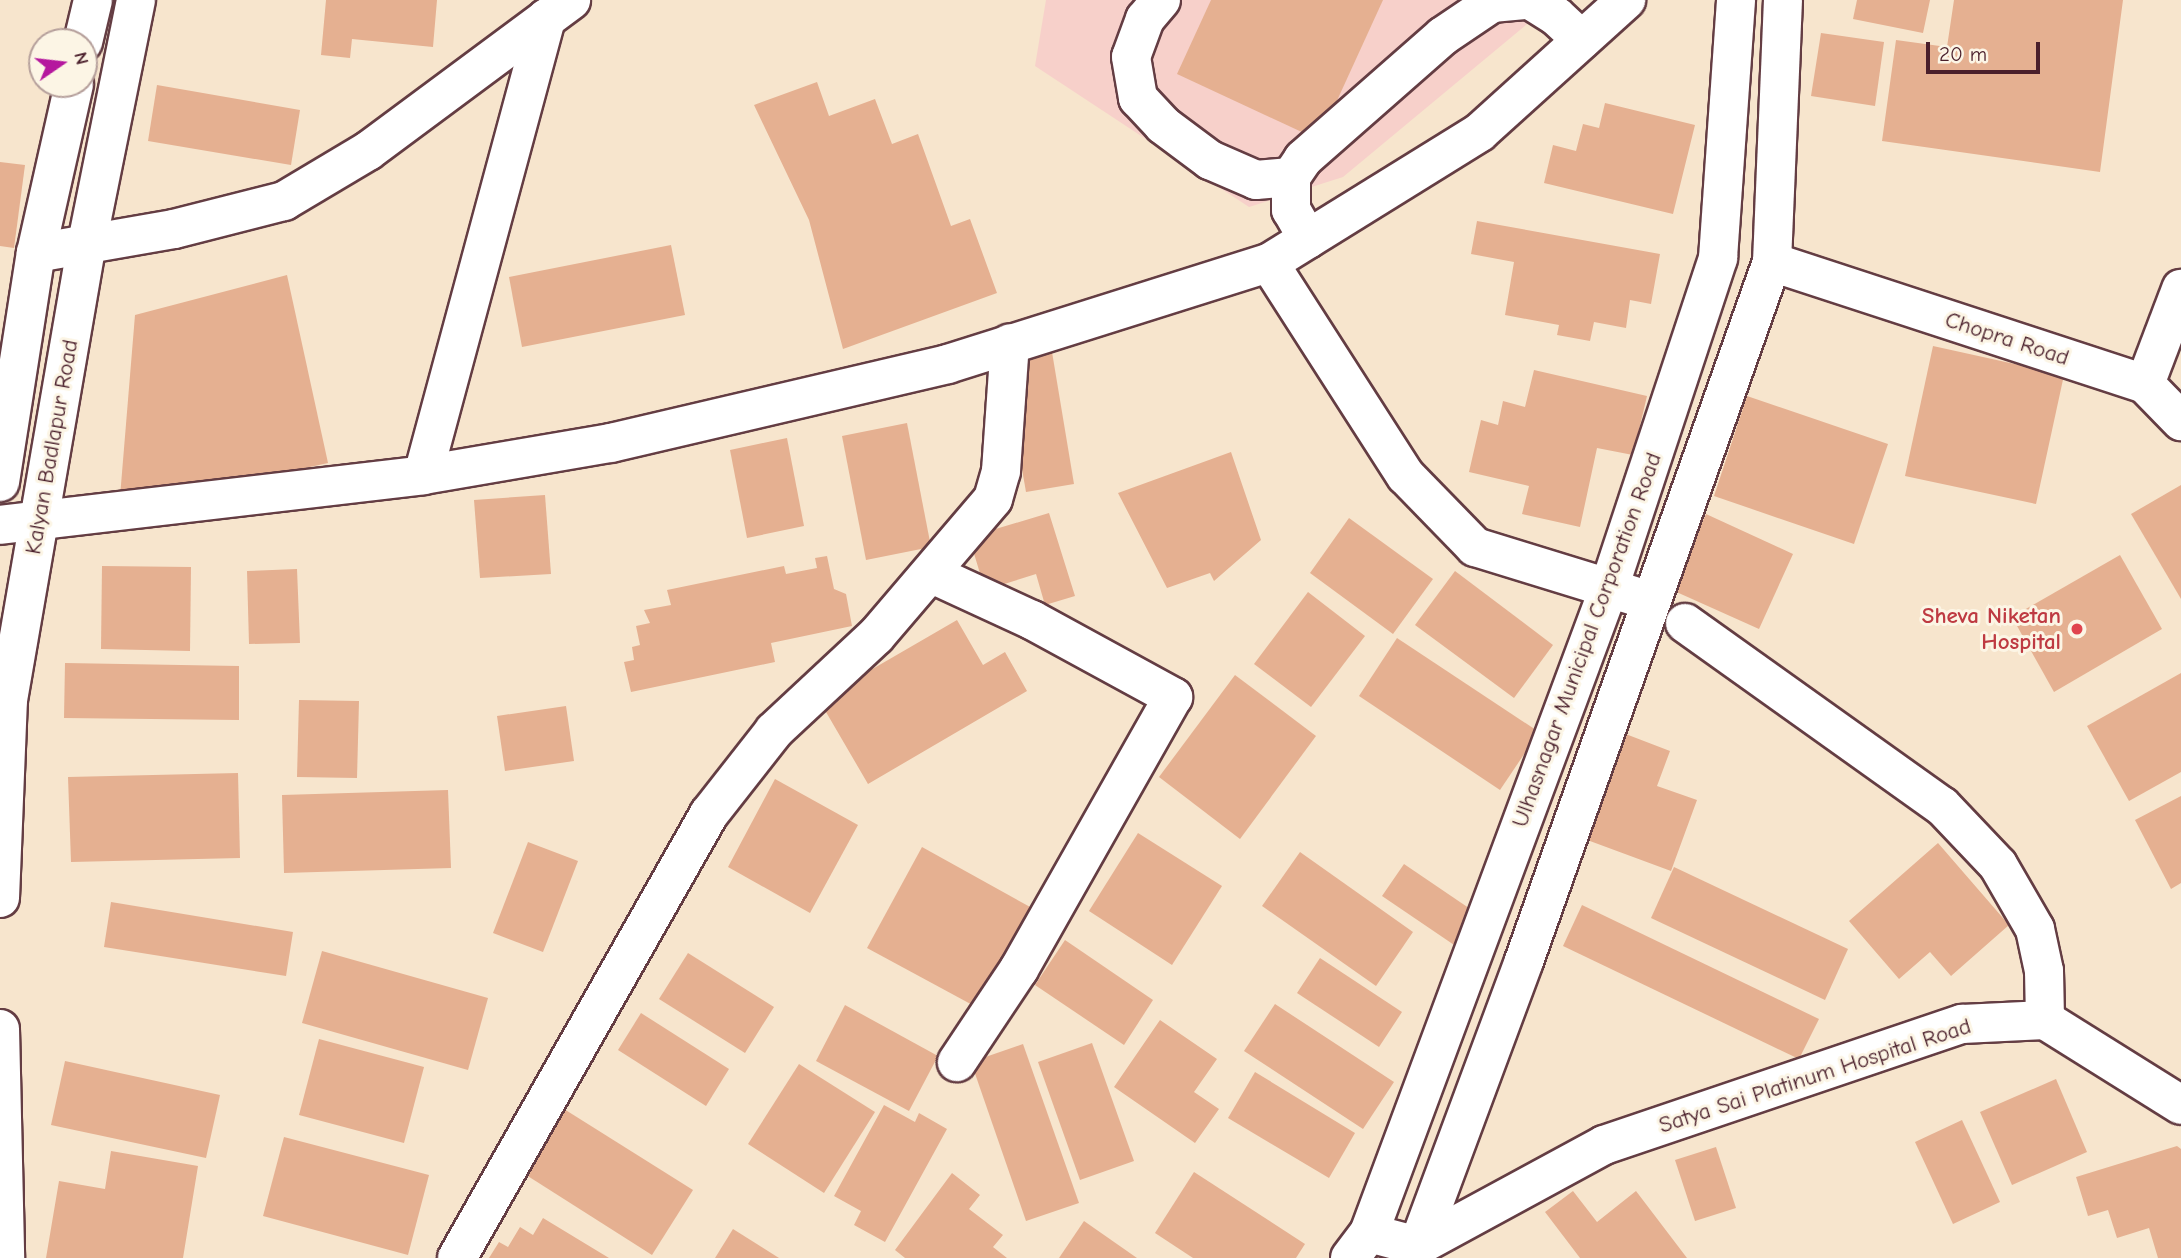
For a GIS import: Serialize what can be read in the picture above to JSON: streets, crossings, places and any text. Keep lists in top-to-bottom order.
{
  "streets": {
    "street": [
      "Chopra Road",
      "Kalyan Badlapur Road",
      "Ulhasnagar Municipal Corporation Road",
      "Satya Sai Platinum Hospital Road"
    ]
  },
  "crossings": [
    ["Chopra Road", "Ulhasnagar Municipal Corporation Road"],
    ["Ulhasnagar Municipal Corporation Road", "Satya Sai Platinum Hospital Road"]
  ],
  "places": ["Sheva Niketan Hospital"],
  "scale_bar": "20 m",
  "north": "right"
}
